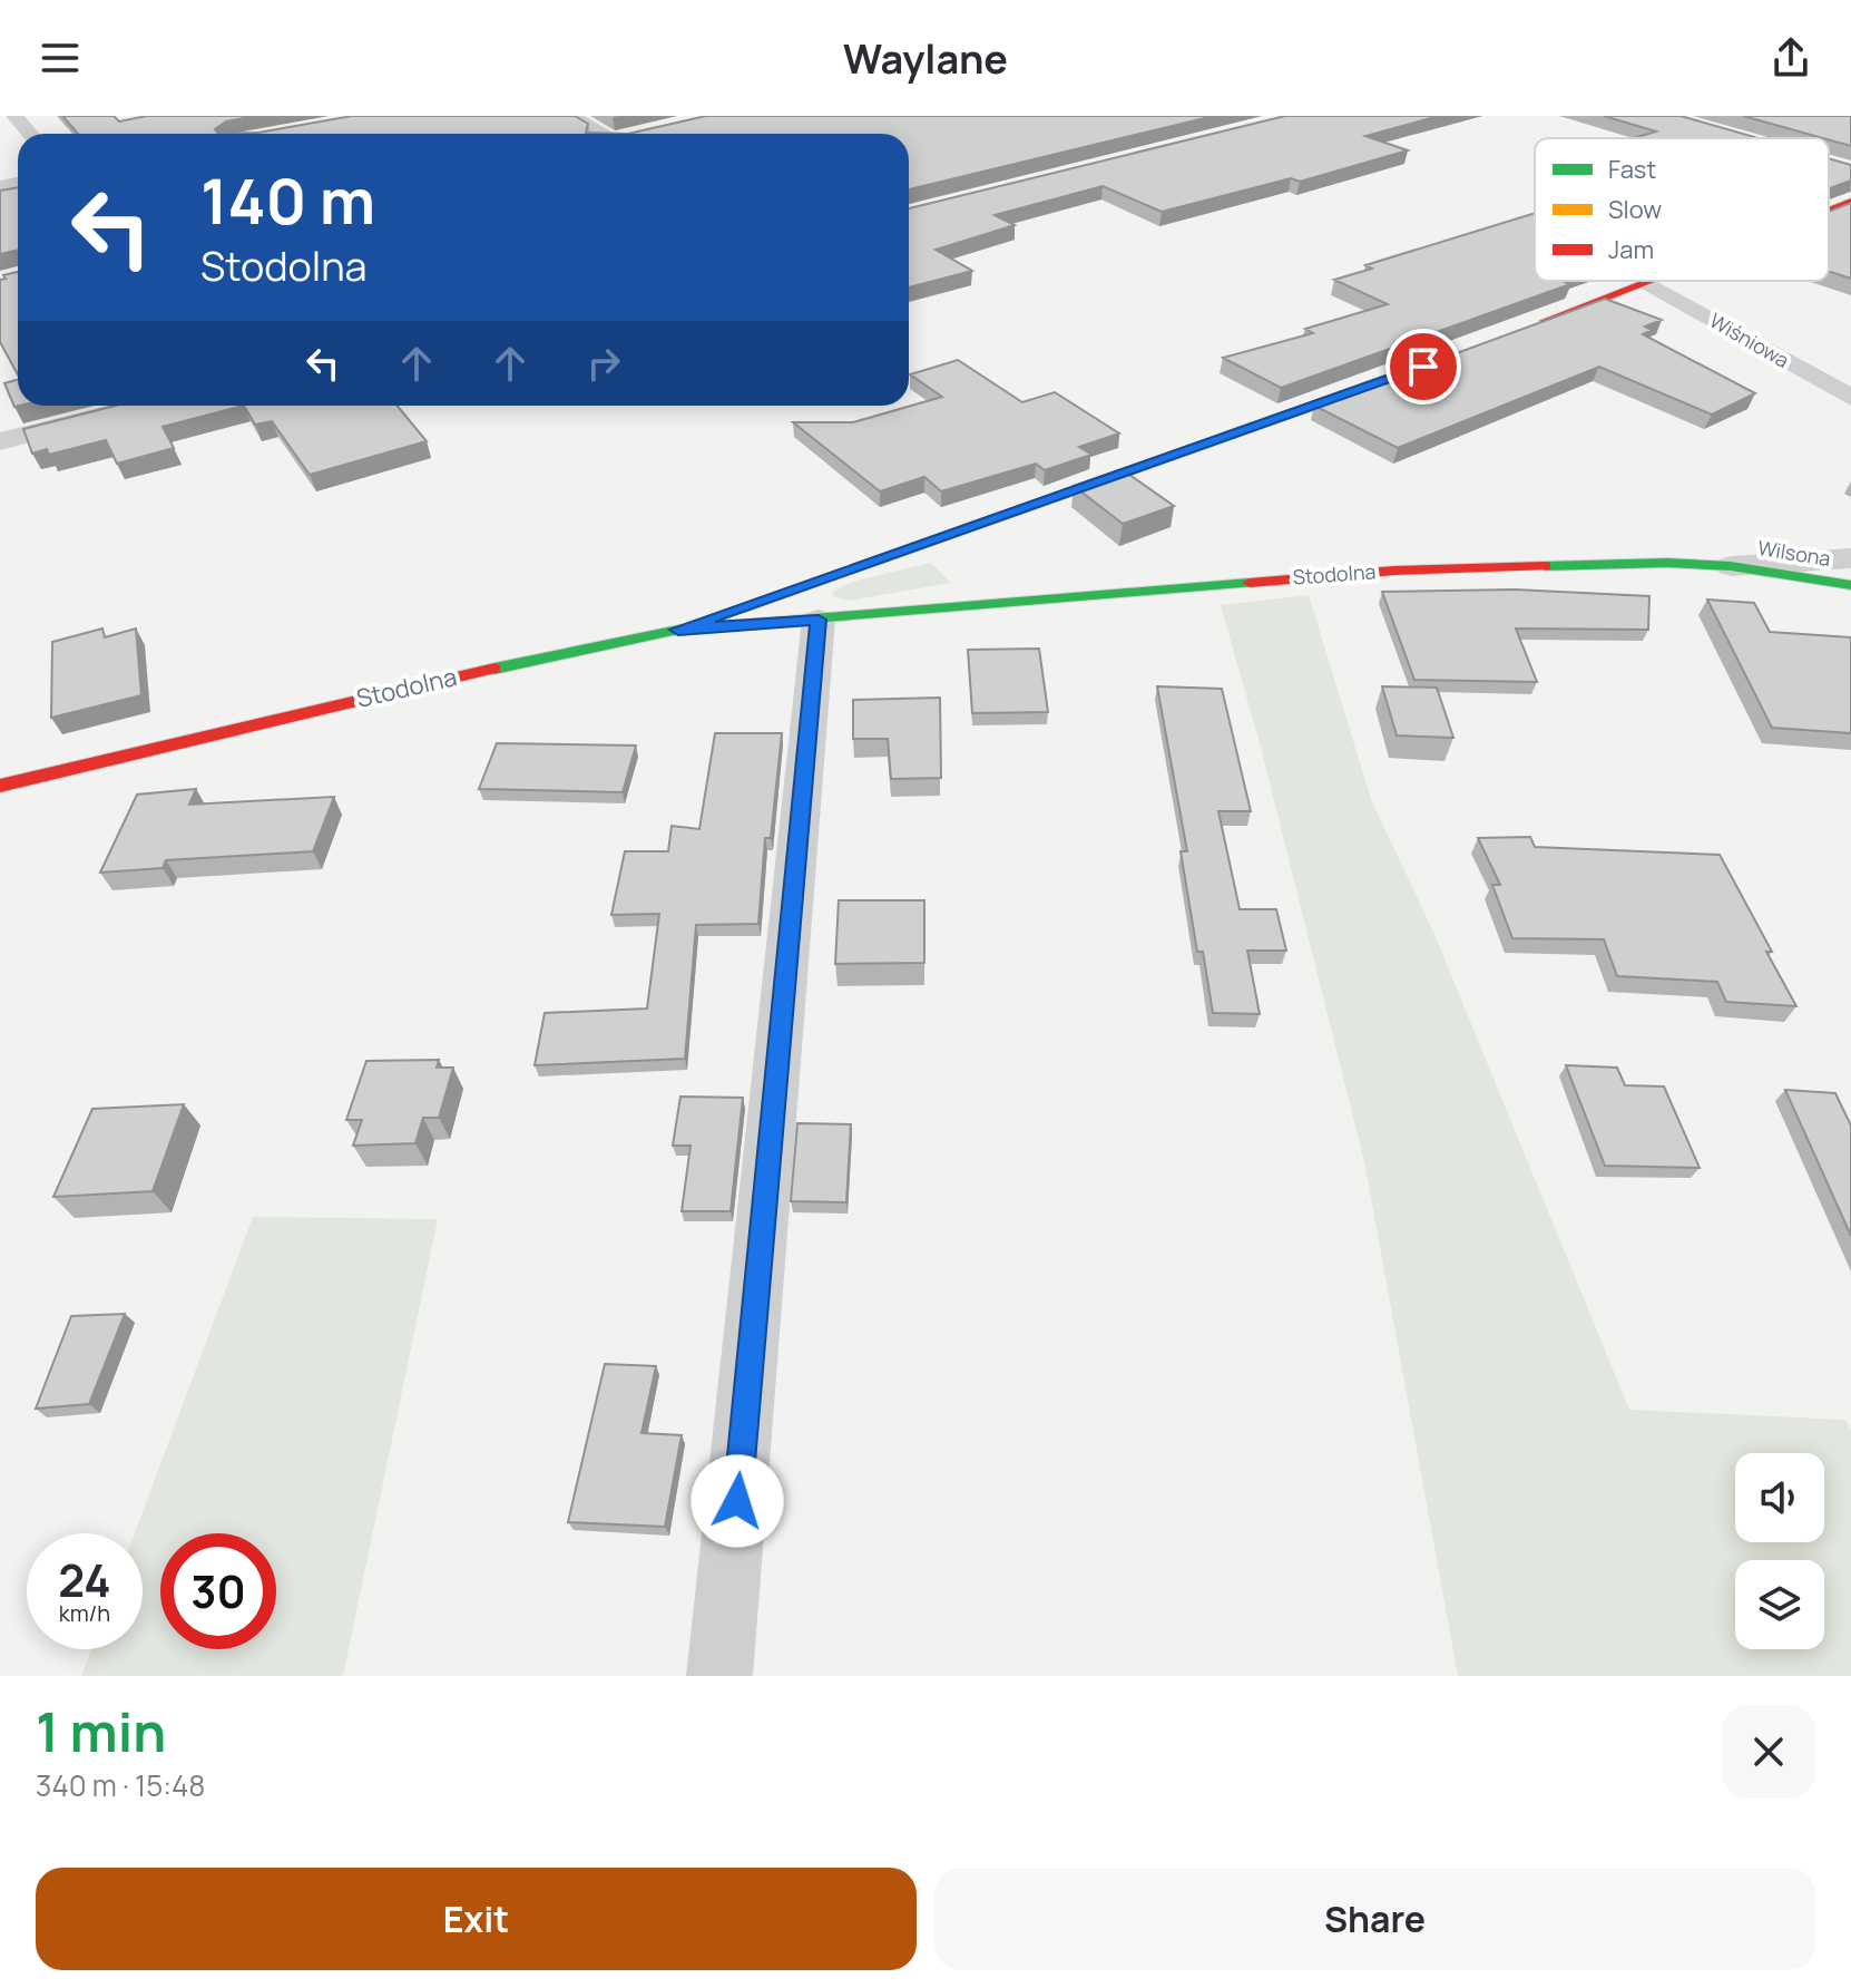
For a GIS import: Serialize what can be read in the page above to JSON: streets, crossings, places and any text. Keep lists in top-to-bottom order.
{
  "streets": {
    "street": ["Wiśniowa", "Wilsona", "Stodolna"]
  },
  "crossings": [
    ["Wilsona", "Stodolna"]
  ],
  "legend": ["Fast", "Slow", "Jam"],
  "page": {
    "header": "Waylane",
    "turn": ["140 m", "Stodolna"],
    "speed": "24 km/h",
    "limit": "30",
    "heading": ["1 min", "340 m · 15:48"],
    "buttons": ["Exit", "Share"]
  }
}
